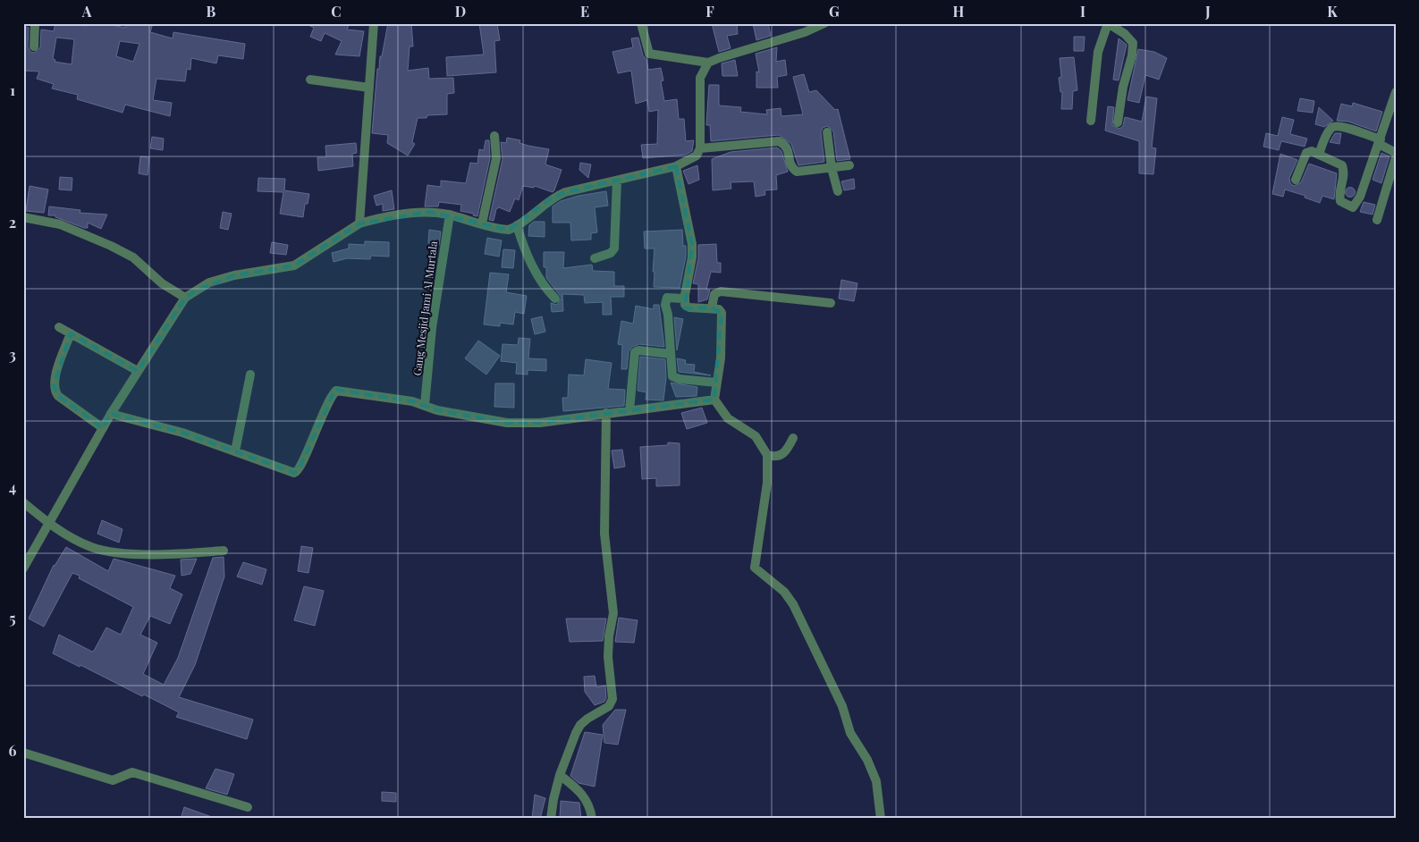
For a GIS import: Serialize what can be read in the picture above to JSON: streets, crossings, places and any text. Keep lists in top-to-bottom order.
{
  "streets": {
    "street": ["Gang Mesjid Jami Al Murtala"]
  },
  "grid": {
    "columns": [
      "A",
      "B",
      "C",
      "D",
      "E",
      "F",
      "G",
      "H",
      "I",
      "J",
      "K"
    ],
    "rows": [
      "1",
      "2",
      "3",
      "4",
      "5",
      "6"
    ]
  }
}
